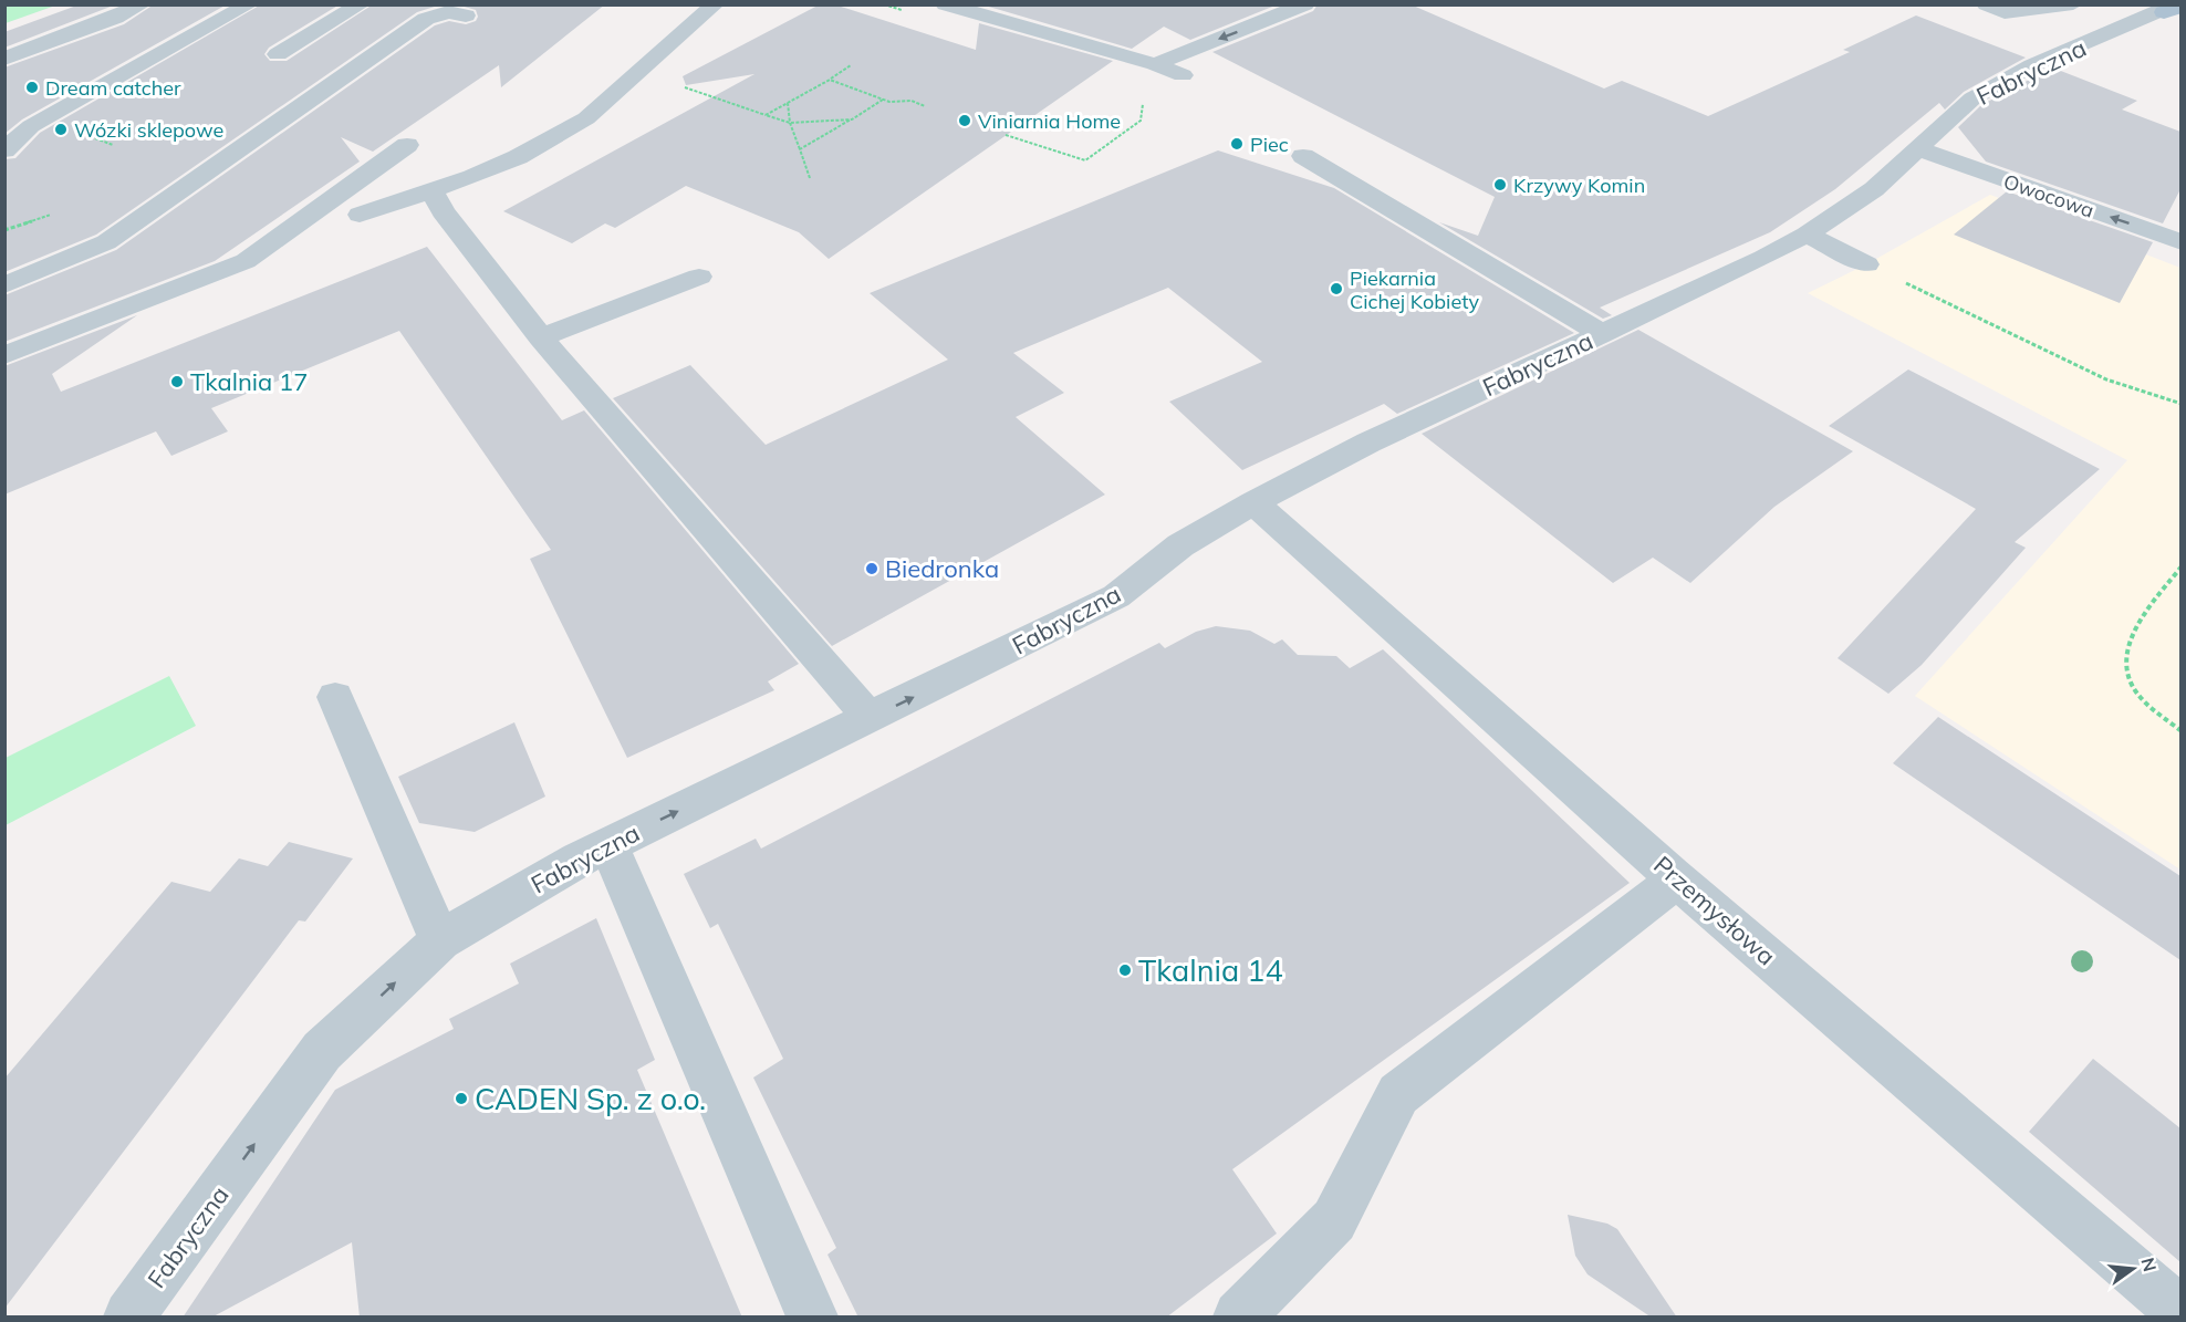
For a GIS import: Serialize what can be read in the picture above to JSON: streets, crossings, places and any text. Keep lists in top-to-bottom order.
{
  "streets": {
    "street": ["Fabryczna", "Owocowa", "Przemysłowa"]
  },
  "crossings": [
    ["Fabryczna", "Owocowa"],
    ["Fabryczna", "Przemysłowa"]
  ],
  "one_way": ["Fabryczna"],
  "places": [
    "Dream catcher",
    "Viniarnia Home",
    "Wózki sklepowe",
    "Piec",
    "Krzywy Komin",
    "Piekarnia Cichej Kobiety",
    "Tkalnia 17",
    "Biedronka",
    "Tkalnia 14",
    "CADEN Sp. z o.o."
  ],
  "north": "right"
}
